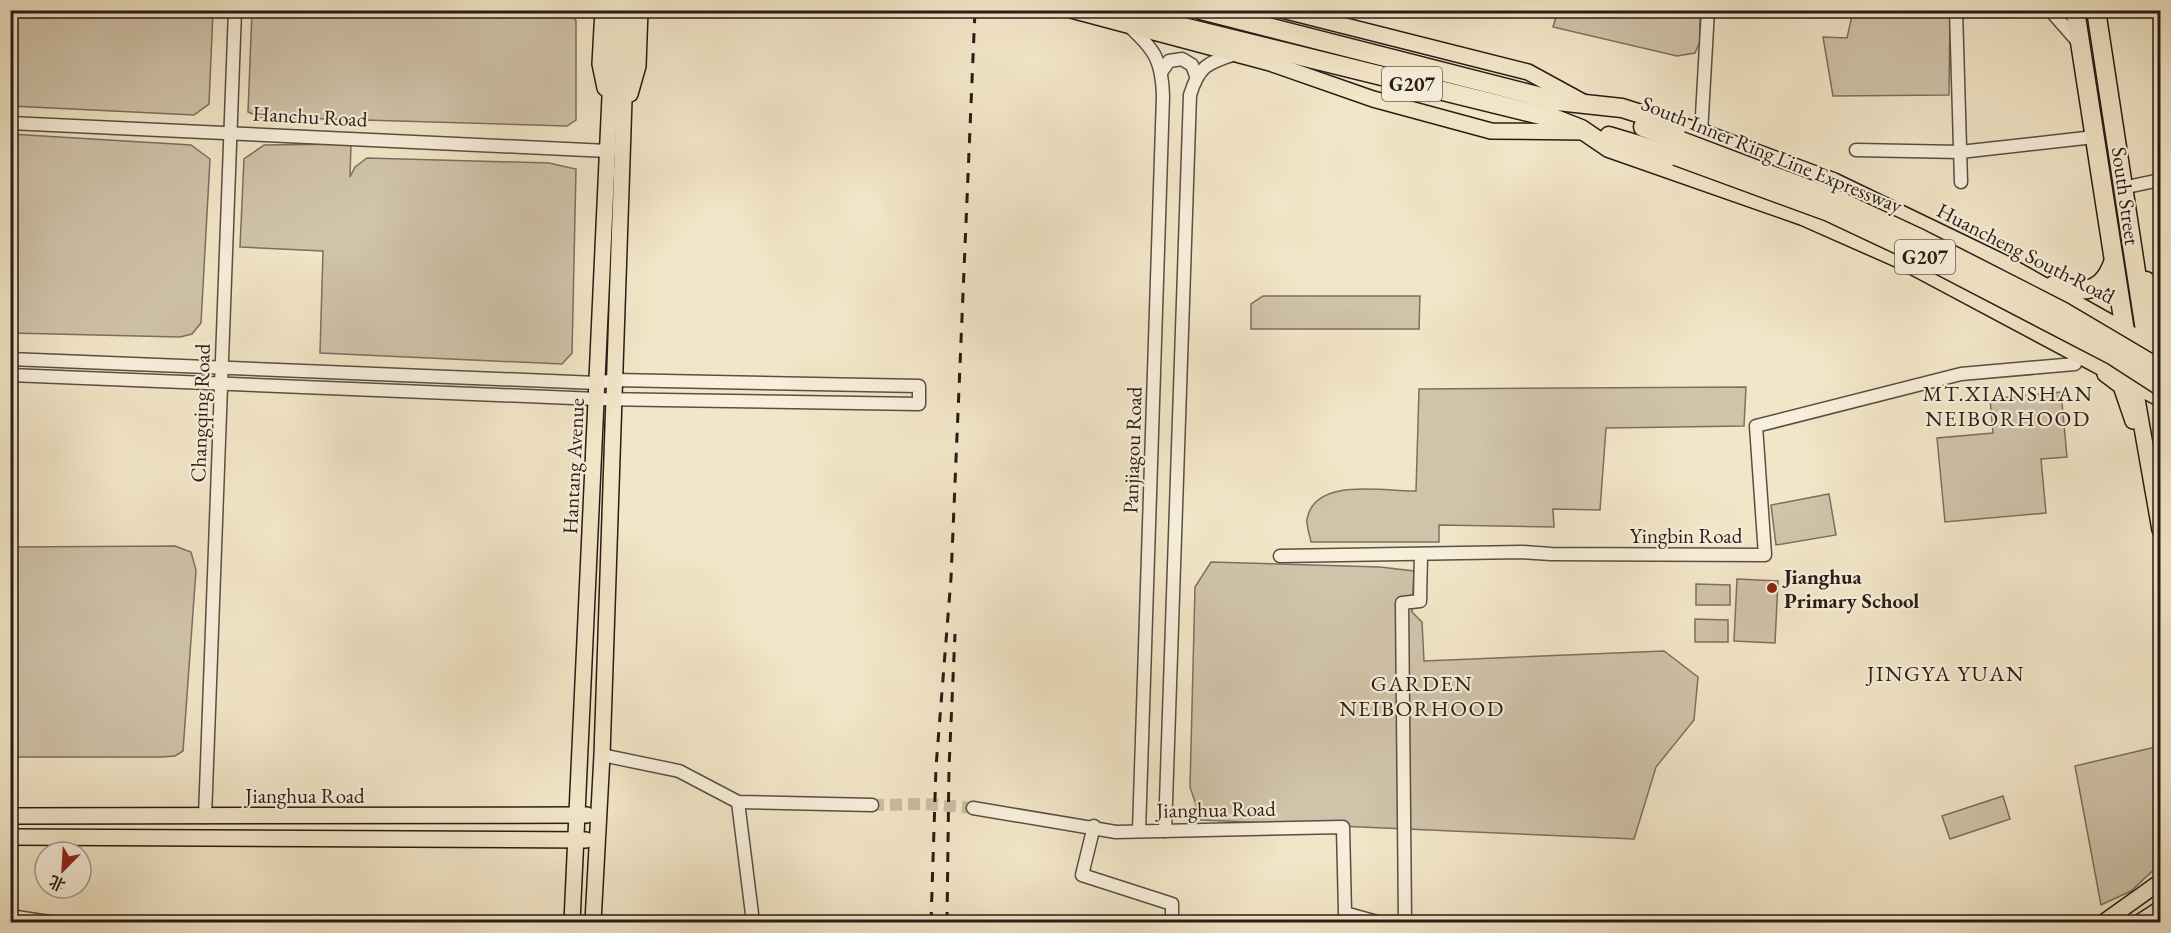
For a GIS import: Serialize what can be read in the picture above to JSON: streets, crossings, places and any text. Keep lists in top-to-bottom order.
{
  "streets": {
    "highway": [
      "G207",
      "South Inner Ring Line Expressway",
      "South Street",
      "Huancheng South Road"
    ],
    "main road": ["Hantang Avenue", "Jianghua Road"],
    "street": [
      "Hanchu Road",
      "Changqing Road",
      "Panjiagou Road",
      "Yingbin Road"
    ]
  },
  "crossings": [
    ["Hanchu Road", "Changqing Road"],
    ["Hanchu Road", "Hantang Avenue"],
    ["South Inner Ring Line Expressway", "South Street"],
    ["South Inner Ring Line Expressway", "Huancheng South Road"],
    ["South Inner Ring Line Expressway", "Yingbin Road"],
    ["South Street", "Huancheng South Road"],
    ["Changqing Road", "Jianghua Road"],
    ["Panjiagou Road", "Jianghua Road"],
    ["Hantang Avenue", "Jianghua Road"]
  ],
  "districts": ["MT.XIANSHAN NEIBORHOOD", "JINGYA YUAN", "GARDEN NEIBORHOOD"],
  "places": ["Jianghua Primary School"],
  "north": "bottom left"
}
